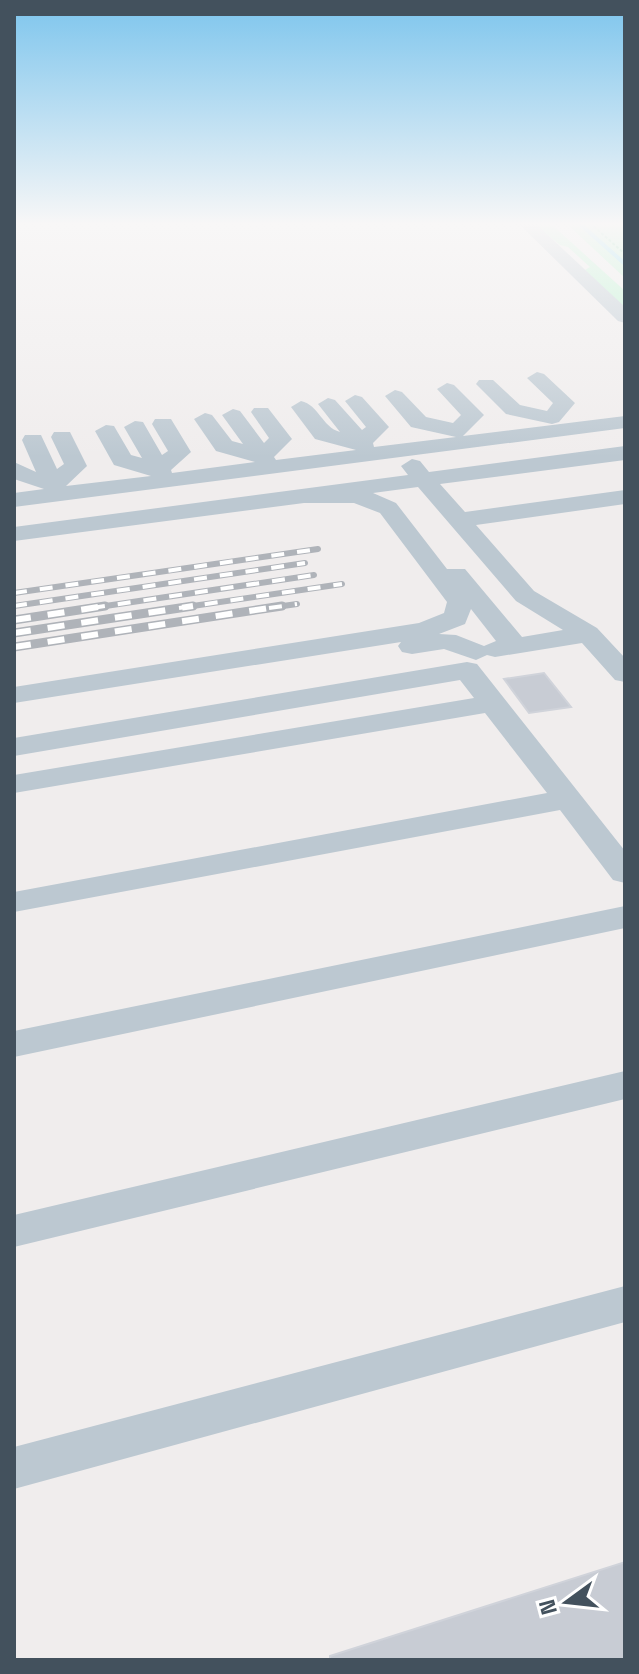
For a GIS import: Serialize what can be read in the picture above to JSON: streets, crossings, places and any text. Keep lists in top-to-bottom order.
{
  "north": "left"
}
